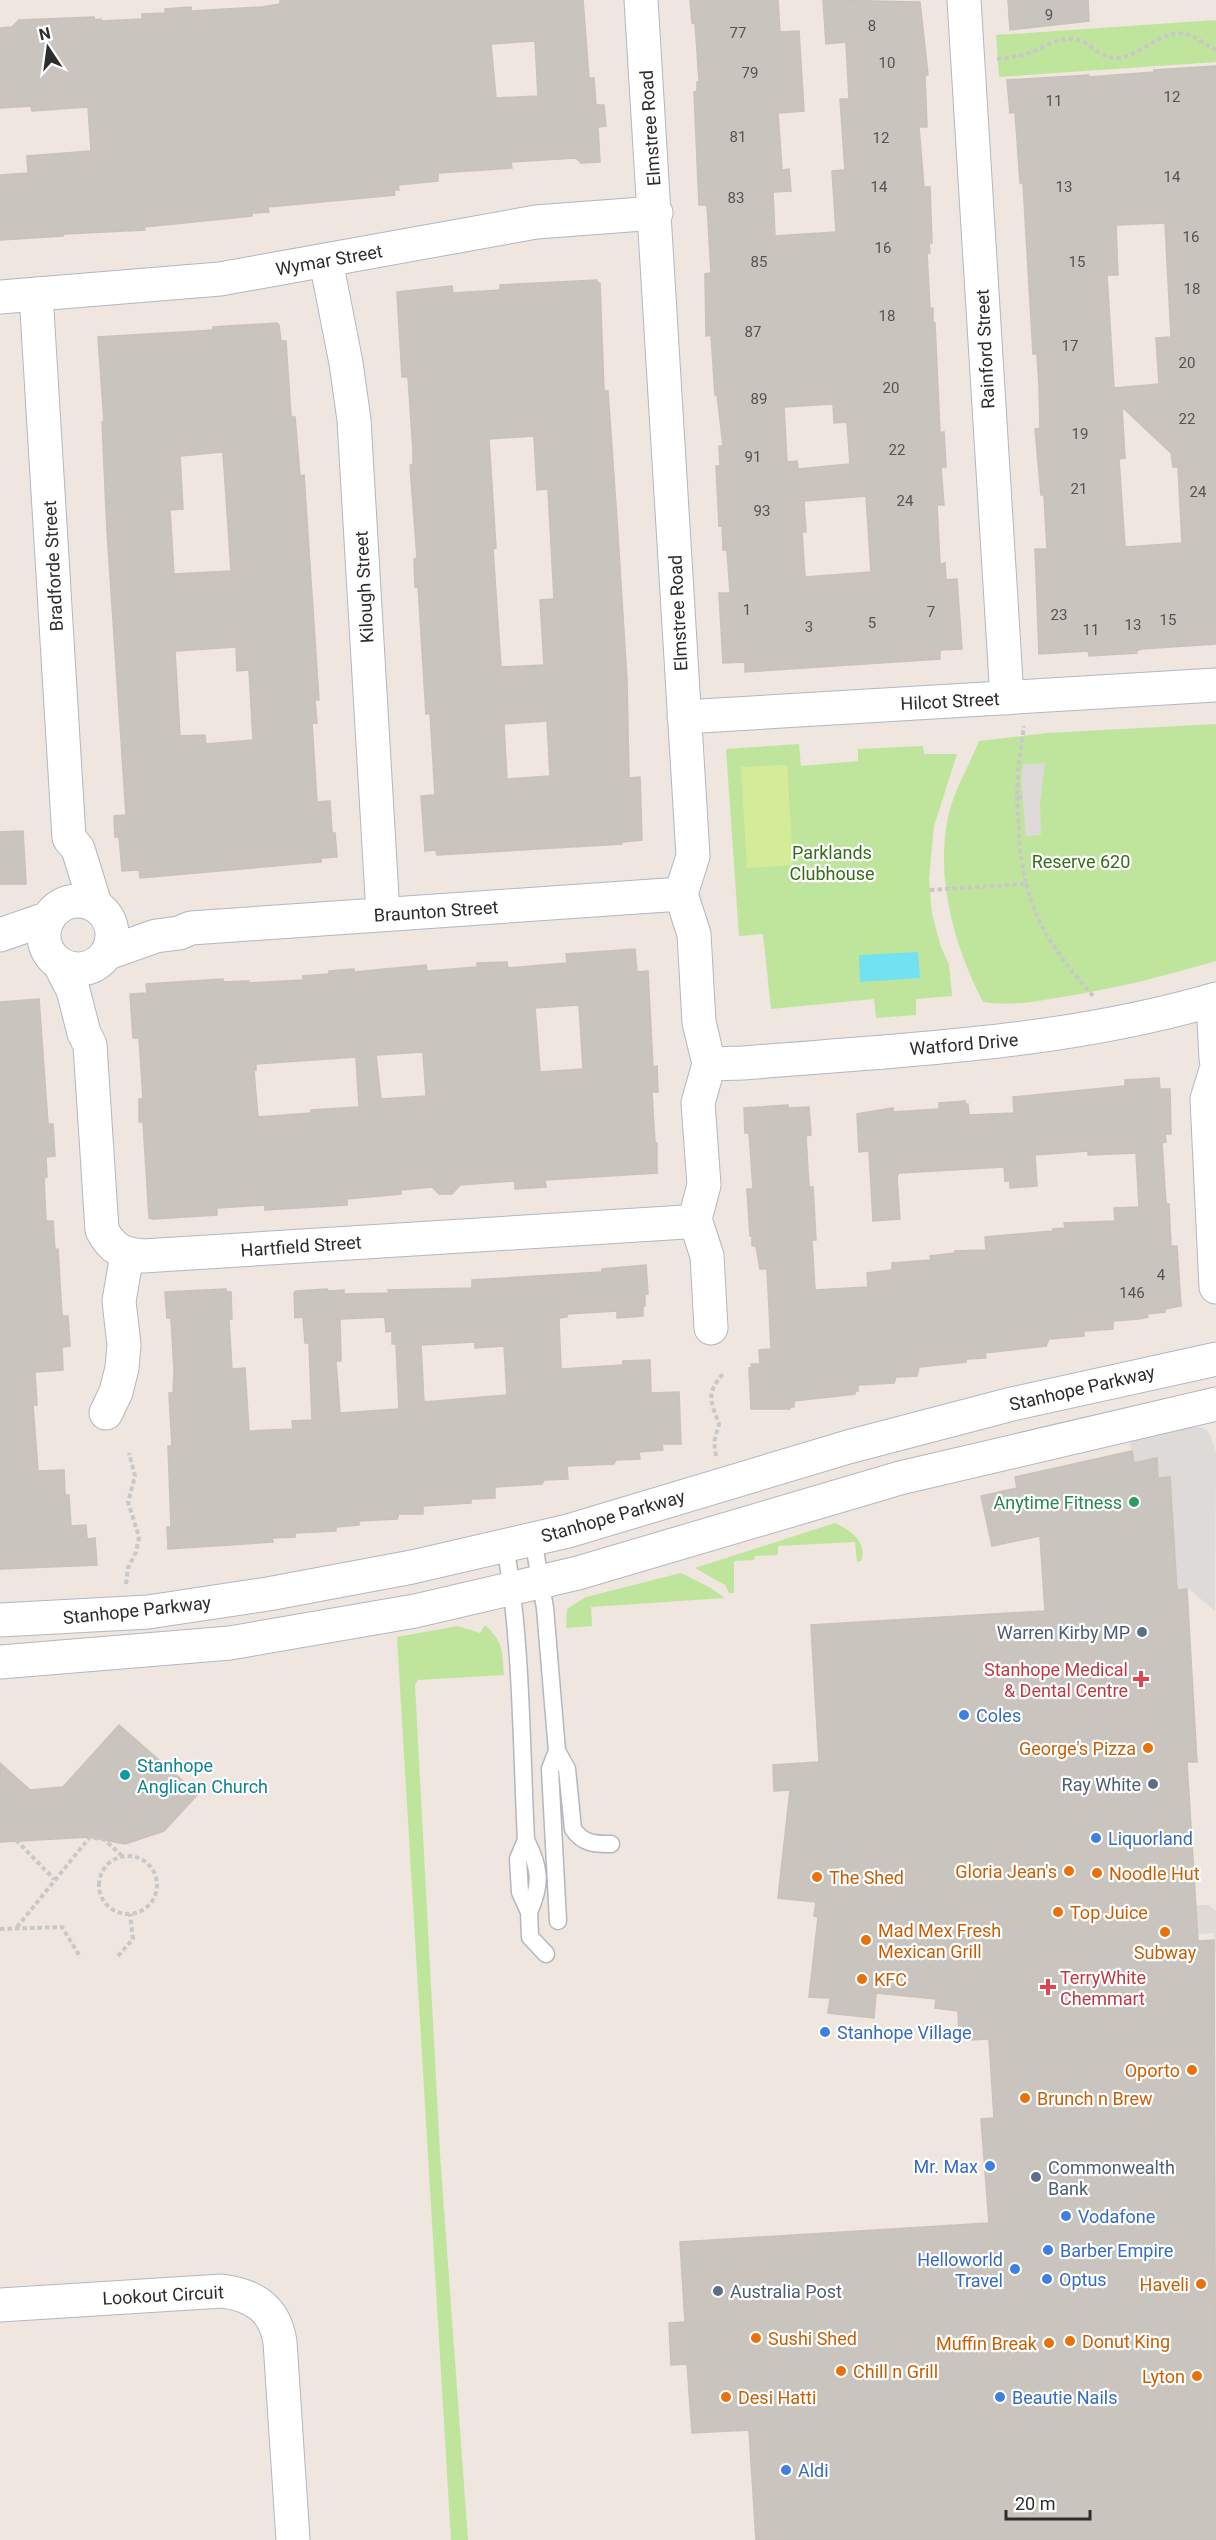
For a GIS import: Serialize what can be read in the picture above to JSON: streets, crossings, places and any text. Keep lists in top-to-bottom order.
{
  "streets": {
    "street": [
      "Elmstree Road",
      "Wymar Street",
      "Rainford Street",
      "Bradforde Street",
      "Kilough Street",
      "Hilcot Street",
      "Braunton Street",
      "Watford Drive",
      "Hartfield Street",
      "Stanhope Parkway",
      "Lookout Circuit"
    ]
  },
  "crossings": [
    ["Elmstree Road", "Wymar Street"],
    ["Elmstree Road", "Hilcot Street"],
    ["Elmstree Road", "Braunton Street"],
    ["Wymar Street", "Bradforde Street"],
    ["Wymar Street", "Kilough Street"],
    ["Rainford Street", "Hilcot Street"],
    ["Bradforde Street", "Braunton Street"],
    ["Kilough Street", "Braunton Street"]
  ],
  "parks": ["Parklands Clubhouse", "Reserve 620"],
  "places": {
    "other": [
      "Anytime Fitness",
      "Warren Kirby MP",
      "Coles",
      "George's Pizza",
      "Stanhope Anglican Church",
      "Ray White",
      "Liquorland",
      "Gloria Jean's",
      "Noodle Hut",
      "The Shed",
      "Top Juice",
      "Subway",
      "Mad Mex Fresh Mexican Grill",
      "KFC",
      "Stanhope Village",
      "Oporto",
      "Brunch n Brew",
      "Mr. Max",
      "Commonwealth Bank",
      "Vodafone",
      "Barber Empire",
      "Helloworld Travel",
      "Optus",
      "Haveli",
      "Australia Post",
      "Sushi Shed",
      "Donut King",
      "Muffin Break",
      "Chill n Grill",
      "Lyton",
      "Desi Hatti",
      "Beautie Nails",
      "Aldi"
    ],
    "health": ["Stanhope Medical & Dental Centre", "TerryWhite Chemmart"]
  },
  "house_numbers": [
    "9",
    "8",
    "77",
    "10",
    "79",
    "12",
    "11",
    "81",
    "12",
    "14",
    "14",
    "13",
    "83",
    "16",
    "16",
    "85",
    "15",
    "18",
    "18",
    "87",
    "17",
    "20",
    "20",
    "89",
    "22",
    "19",
    "22",
    "91",
    "21",
    "24",
    "24",
    "93",
    "1",
    "7",
    "23",
    "15",
    "5",
    "13",
    "3",
    "11",
    "4",
    "146"
  ],
  "scale_bar": "20 m",
  "north": "top"
}
